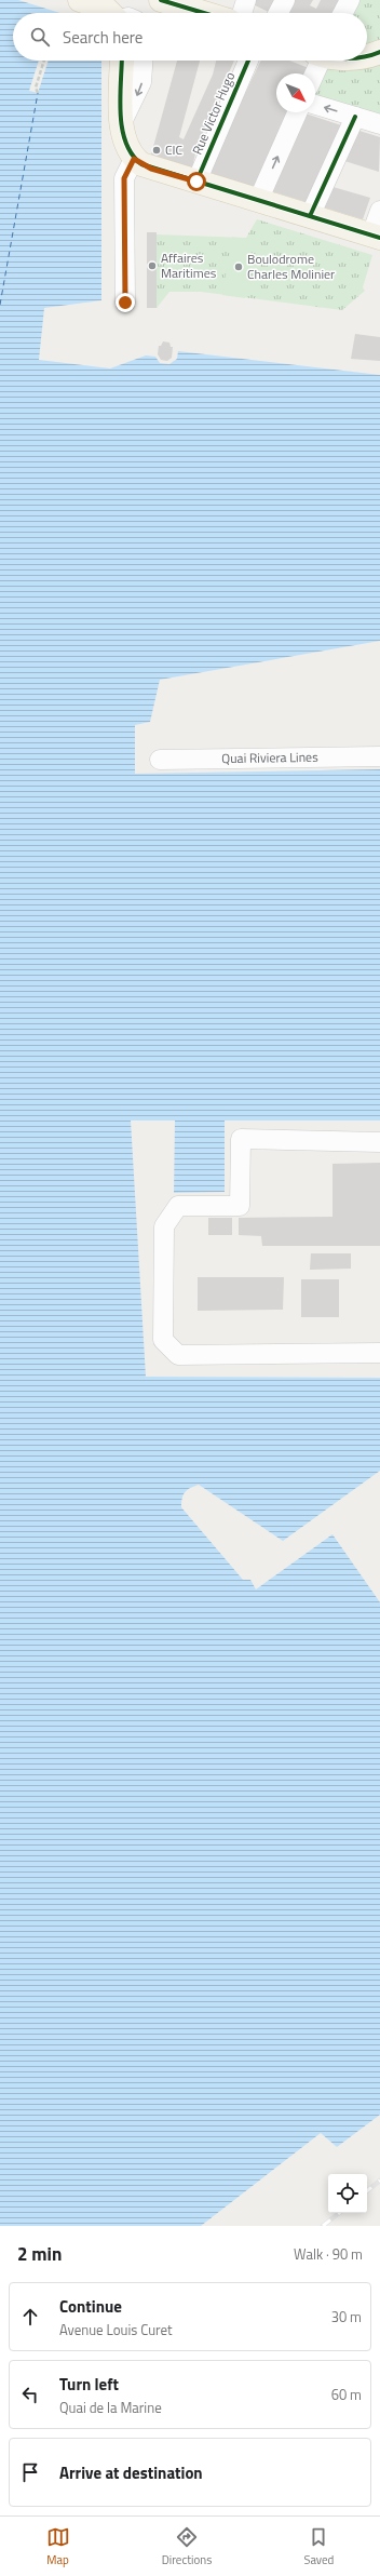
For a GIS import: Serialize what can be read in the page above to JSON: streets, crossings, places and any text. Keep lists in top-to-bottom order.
{
  "streets": {
    "street": ["Rue Victor Hugo", "Quai Riviera Lines"]
  },
  "places": ["CIC", "Affaires Maritimes", "Boulodrome Charles Molinier"],
  "north": "bottom right",
  "page": {
    "search": "Search here",
    "heading": ["2 min", "Walk · 90 m"],
    "list": [
      ["Continue", "Avenue Louis Curet", "30 m"],
      ["Turn left", "Quai de la Marine", "60 m"],
      "Arrive at destination"
    ],
    "nav": ["Map", "Directions", "Saved"]
  }
}
